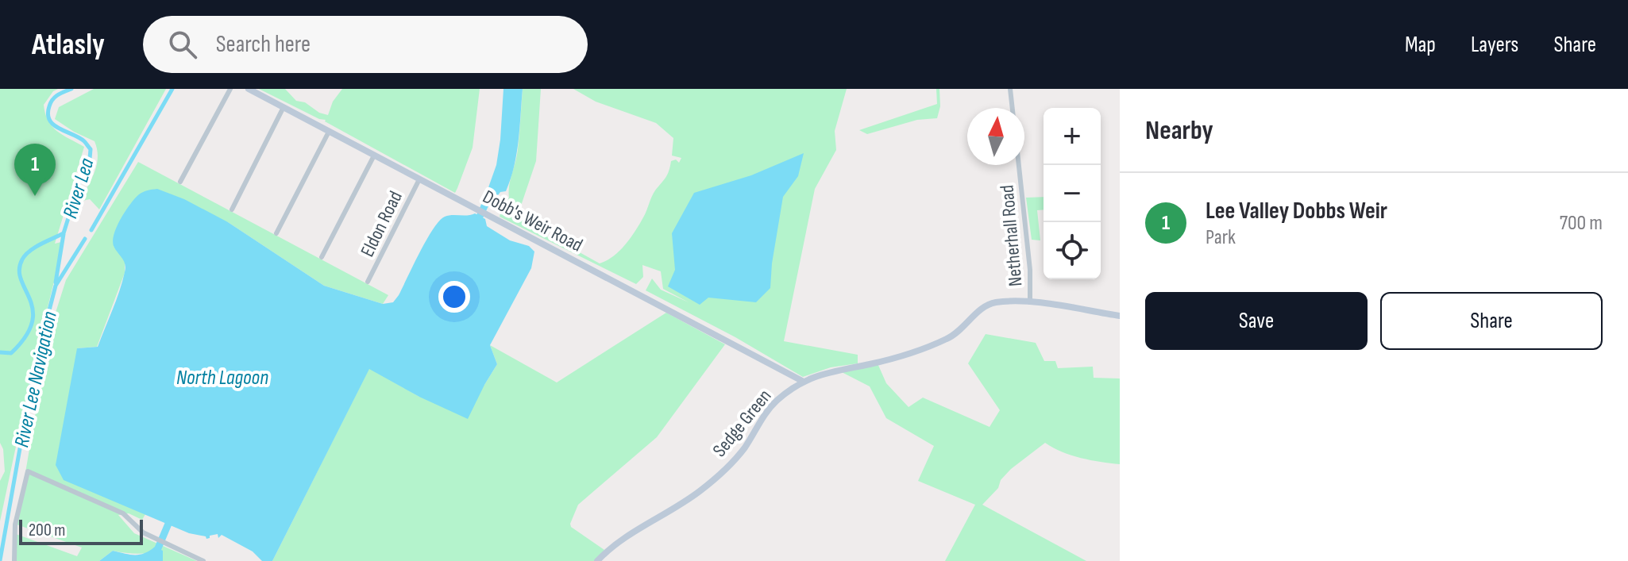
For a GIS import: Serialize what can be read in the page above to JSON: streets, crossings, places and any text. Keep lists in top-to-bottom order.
{
  "streets": {
    "street": [
      "Dobb's Weir Road",
      "Eldon Road",
      "Netherhall Road",
      "Sedge Green"
    ]
  },
  "crossings": [
    ["Dobb's Weir Road", "Eldon Road"],
    ["Dobb's Weir Road", "Sedge Green"],
    ["Netherhall Road", "Sedge Green"]
  ],
  "water": ["River Lea", "North Lagoon", "River Lee Navigation"],
  "scale_bar": "200 m",
  "north": "top",
  "page": {
    "header": "Atlasly",
    "search": "Search here",
    "nav": ["Map", "Layers", "Share"],
    "heading": "Nearby",
    "map_buttons": ["+", "−"],
    "pins": "1",
    "list": [
      {
        "mark": "1",
        "name": "Lee Valley Dobbs Weir",
        "note": "Park",
        "value": "700 m"
      }
    ],
    "buttons": ["Save", "Share"],
    "scale": "200 m"
  }
}
